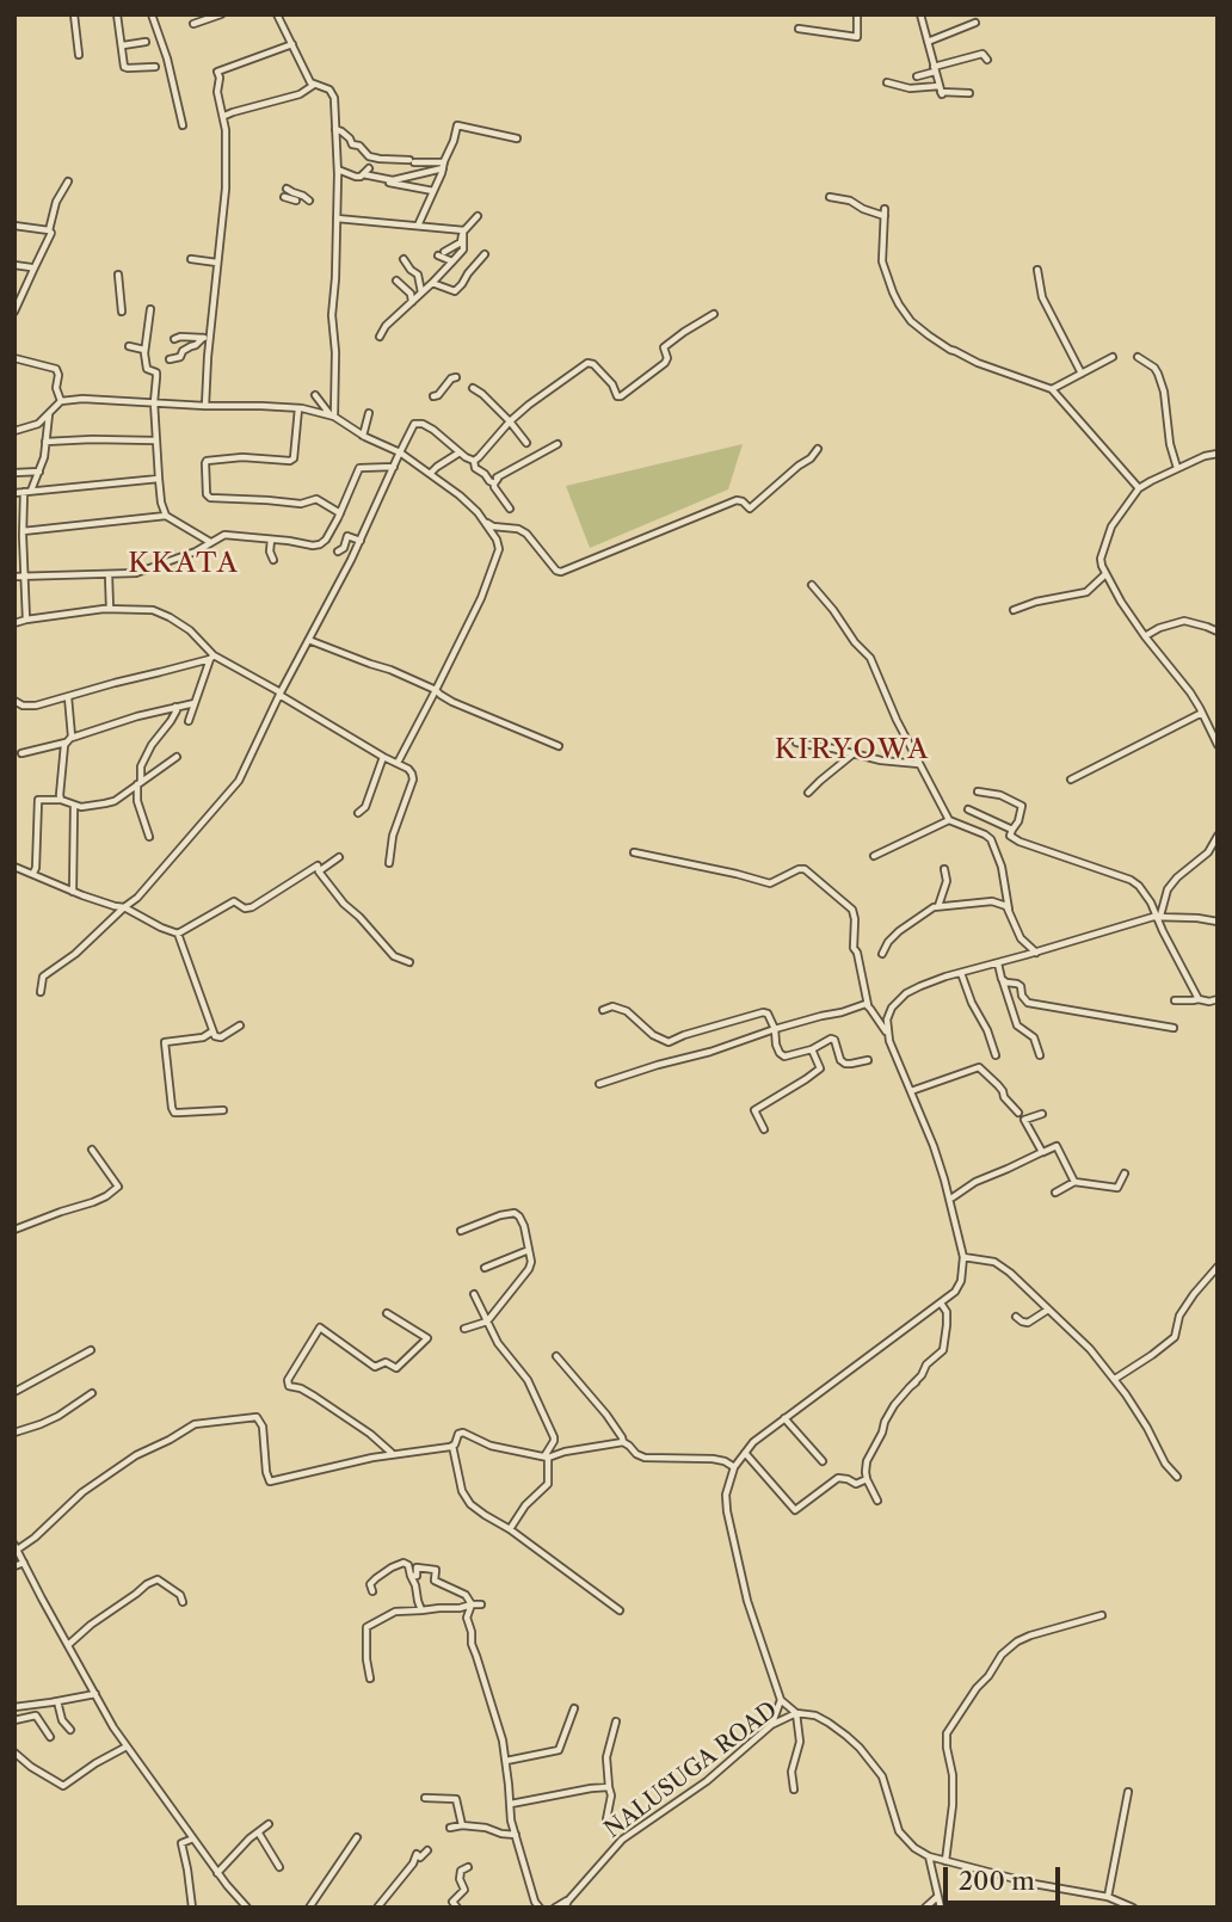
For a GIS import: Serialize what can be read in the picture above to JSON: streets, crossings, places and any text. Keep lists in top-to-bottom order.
{
  "streets": {
    "street": ["NALUSUGA ROAD"]
  },
  "districts": ["KKATA", "KIRYOWA"],
  "scale_bar": "200 m"
}
